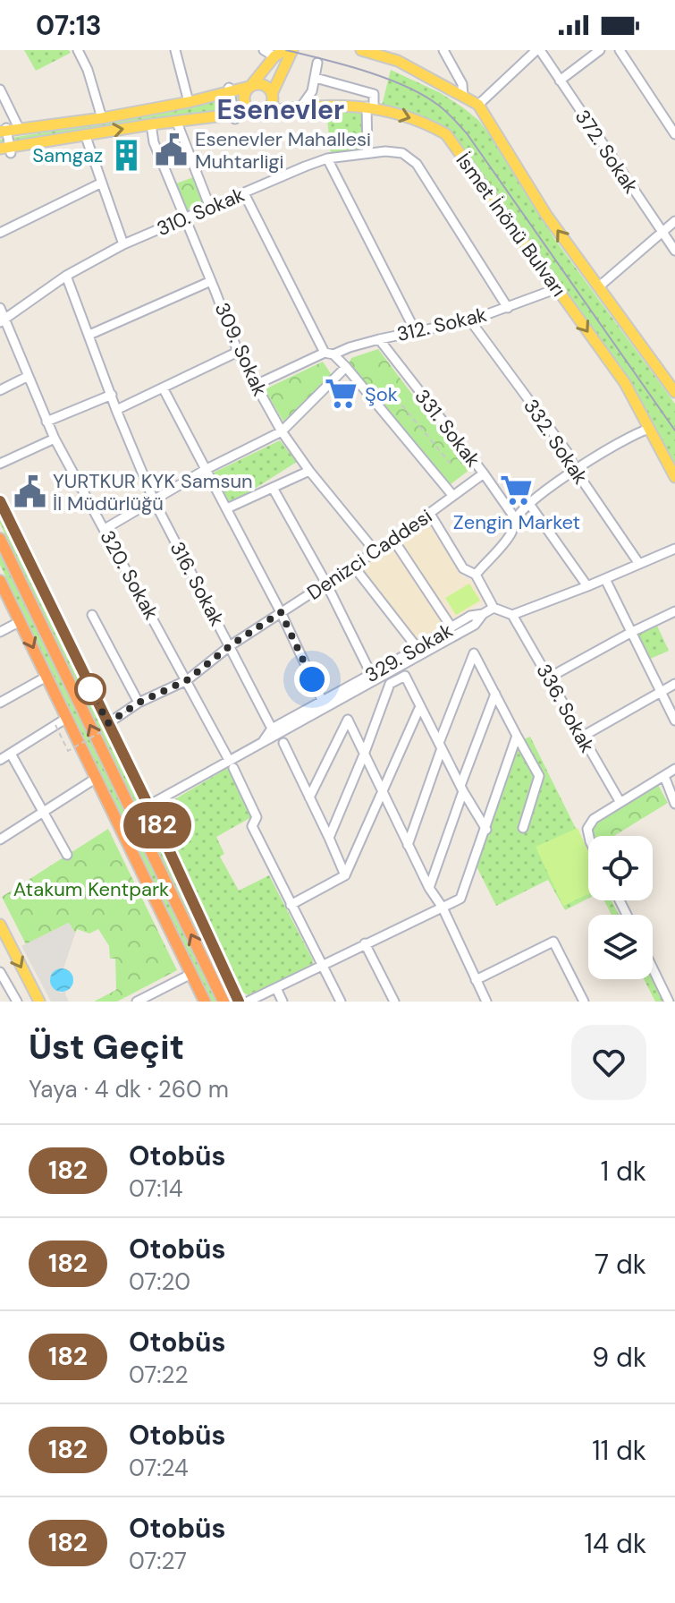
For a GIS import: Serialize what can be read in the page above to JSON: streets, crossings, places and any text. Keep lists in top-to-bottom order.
{
  "streets": {
    "main road": ["İsmet İnönü Bulvarı"],
    "street": [
      "372. Sokak",
      "310. Sokak",
      "312. Sokak",
      "309. Sokak",
      "331. Sokak",
      "332. Sokak",
      "Denizci Caddesi",
      "320. Sokak",
      "316. Sokak",
      "329. Sokak",
      "336. Sokak"
    ]
  },
  "crossings": [
    ["310. Sokak", "312. Sokak"],
    ["310. Sokak", "309. Sokak"],
    ["310. Sokak", "320. Sokak"],
    ["310. Sokak", "316. Sokak"],
    ["İsmet İnönü Bulvarı", "312. Sokak"],
    ["İsmet İnönü Bulvarı", "309. Sokak"],
    ["312. Sokak", "309. Sokak"],
    ["312. Sokak", "331. Sokak"],
    ["312. Sokak", "332. Sokak"],
    ["309. Sokak", "Denizci Caddesi"],
    ["331. Sokak", "Denizci Caddesi"],
    ["Denizci Caddesi", "320. Sokak"],
    ["Denizci Caddesi", "316. Sokak"],
    ["320. Sokak", "329. Sokak"],
    ["316. Sokak", "329. Sokak"]
  ],
  "districts": ["Esenevler"],
  "parks": ["Atakum Kentpark"],
  "places": {
    "public building": ["Esenevler Mahallesi Muhtarligi", "YURTKUR KYK Samsun İl Müdürlüğü"],
    "building": ["Samgaz"],
    "supermarket": ["Şok", "Zengin Market"]
  },
  "lines": ["bus line 182"],
  "page": {
    "status": "07:13",
    "on_map": "182",
    "heading": ["Üst Geçit", "Yaya · 4 dk · 260 m"],
    "list": [
      {
        "mark": "182",
        "name": "Otobüs",
        "note": "07:14",
        "value": "1 dk"
      },
      {
        "mark": "182",
        "name": "Otobüs",
        "note": "07:20",
        "value": "7 dk"
      },
      {
        "mark": "182",
        "name": "Otobüs",
        "note": "07:22",
        "value": "9 dk"
      },
      {
        "mark": "182",
        "name": "Otobüs",
        "note": "07:24",
        "value": "11 dk"
      },
      {
        "mark": "182",
        "name": "Otobüs",
        "note": "07:27",
        "value": "14 dk"
      }
    ]
  }
}
